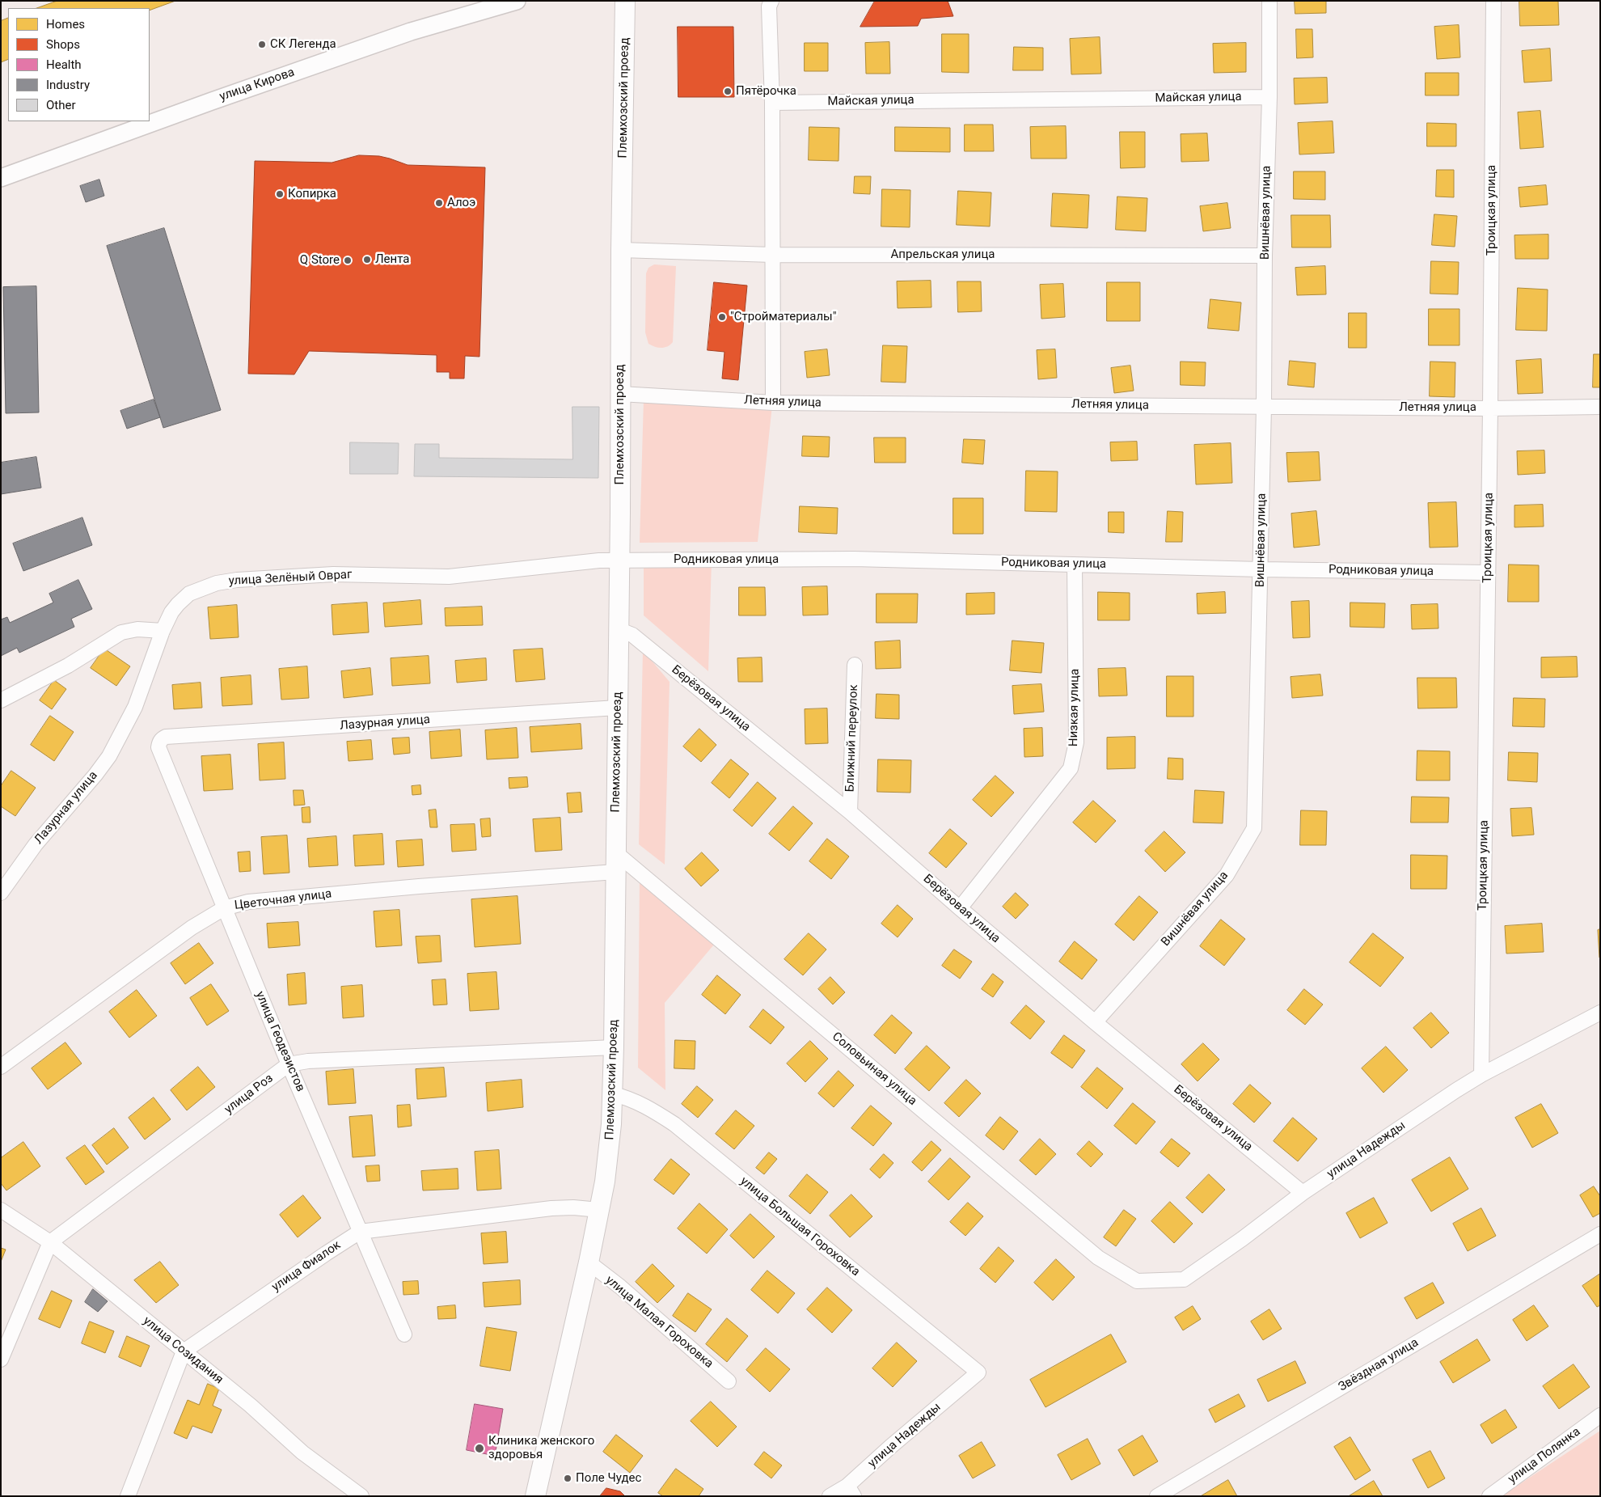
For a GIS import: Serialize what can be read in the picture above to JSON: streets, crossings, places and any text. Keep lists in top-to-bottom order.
{
  "streets": {
    "main road": ["Племхозский проезд"],
    "street": [
      "улица Кирова",
      "Майская улица",
      "Троицкая улица",
      "Вишнёвая улица",
      "Апрельская улица",
      "Летняя улица",
      "Родниковая улица",
      "улица Зелёный Овраг",
      "Берёзовая улица",
      "Низкая улица",
      "Лазурная улица",
      "Ближний переулок",
      "Цветочная улица",
      "улица Геодезистов",
      "Соловьиная улица",
      "улица Роз",
      "улица Надежды",
      "улица Большая Гороховка",
      "улица Фиалок",
      "улица Малая Гороховка",
      "улица Созидания",
      "Звёздная улица",
      "улица Полянка"
    ]
  },
  "crossings": [
    ["Племхозский проезд", "Апрельская улица"],
    ["Племхозский проезд", "Летняя улица"],
    ["Племхозский проезд", "Родниковая улица"],
    ["Племхозский проезд", "улица Зелёный Овраг"],
    ["Племхозский проезд", "Берёзовая улица"],
    ["Племхозский проезд", "Лазурная улица"],
    ["Племхозский проезд", "Цветочная улица"],
    ["Племхозский проезд", "Соловьиная улица"],
    ["Племхозский проезд", "улица Роз"],
    ["Племхозский проезд", "улица Большая Гороховка"],
    ["Племхозский проезд", "улица Фиалок"],
    ["Племхозский проезд", "улица Малая Гороховка"],
    ["Майская улица", "Вишнёвая улица"],
    ["Троицкая улица", "Летняя улица"],
    ["Троицкая улица", "Родниковая улица"],
    ["Троицкая улица", "улица Надежды"],
    ["Вишнёвая улица", "Апрельская улица"],
    ["Вишнёвая улица", "Летняя улица"],
    ["Вишнёвая улица", "Родниковая улица"],
    ["Вишнёвая улица", "Берёзовая улица"],
    ["Родниковая улица", "улица Зелёный Овраг"],
    ["Родниковая улица", "Низкая улица"],
    ["улица Зелёный Овраг", "Лазурная улица"],
    ["Берёзовая улица", "Низкая улица"],
    ["Берёзовая улица", "Ближний переулок"],
    ["Берёзовая улица", "улица Надежды"],
    ["Лазурная улица", "улица Геодезистов"],
    ["Цветочная улица", "улица Геодезистов"],
    ["улица Геодезистов", "улица Роз"],
    ["улица Геодезистов", "улица Фиалок"],
    ["Соловьиная улица", "улица Надежды"],
    ["улица Роз", "улица Созидания"],
    ["улица Надежды", "улица Большая Гороховка"],
    ["улица Фиалок", "улица Созидания"]
  ],
  "places": [
    "СК Легенда",
    "Пятёрочка",
    "Копирка",
    "Алоэ",
    "Лента",
    "Q Store",
    "\"Стройматериалы\"",
    "Клиника женского здоровья",
    "Поле Чудес"
  ],
  "legend": [
    "Homes",
    "Shops",
    "Health",
    "Industry",
    "Other"
  ]
}
